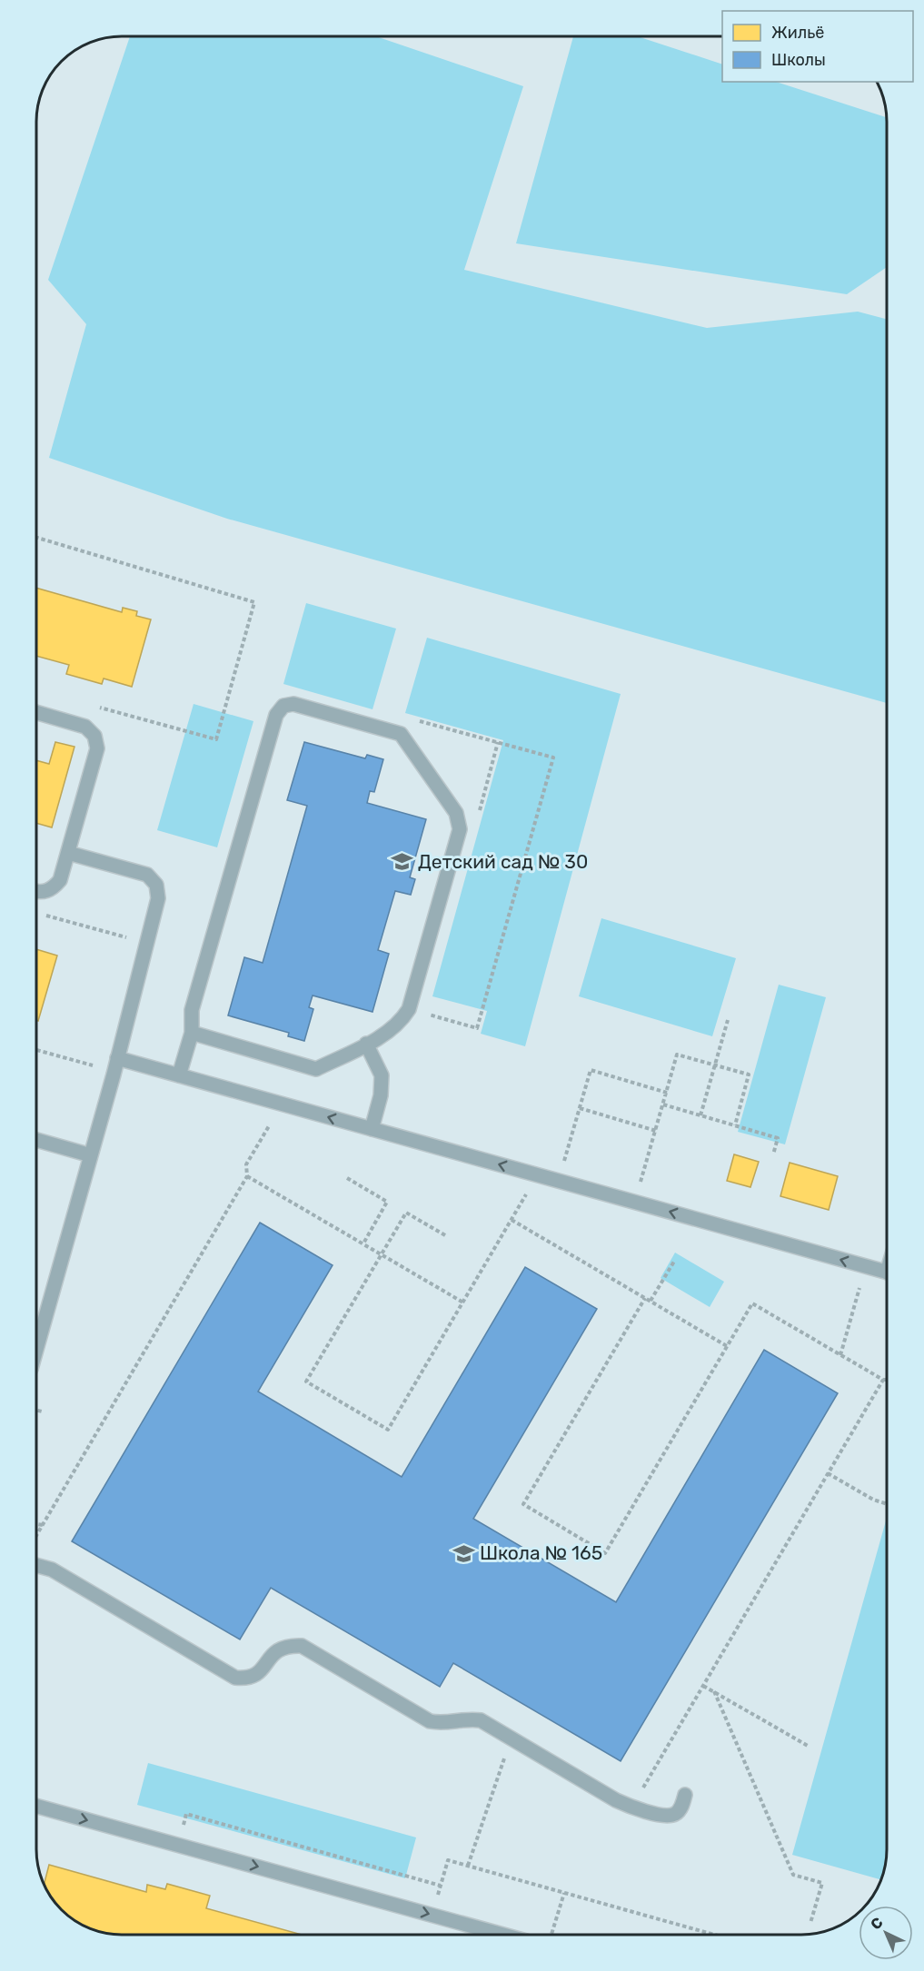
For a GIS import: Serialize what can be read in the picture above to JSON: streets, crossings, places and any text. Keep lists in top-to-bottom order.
{
  "places": {
    "school or university": ["Детский сад № 30", "Школа № 165"]
  },
  "legend": ["Жильё", "Школы"],
  "north": "top left"
}
